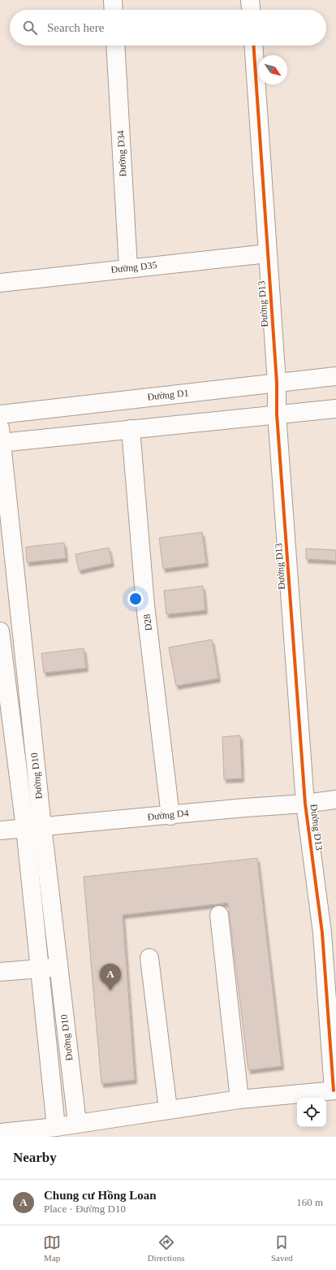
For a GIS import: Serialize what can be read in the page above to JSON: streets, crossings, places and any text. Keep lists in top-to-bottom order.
{
  "streets": {
    "street": [
      "Đường D34",
      "Đường D35",
      "Đường D13",
      "Đường D1",
      "D28",
      "Đường D10",
      "Đường D4"
    ]
  },
  "crossings": [
    ["Đường D34", "Đường D35"],
    ["Đường D35", "Đường D13"],
    ["Đường D13", "Đường D1"],
    ["Đường D13", "Đường D4"],
    ["D28", "Đường D4"],
    ["Đường D10", "Đường D4"]
  ],
  "north": "bottom right",
  "page": {
    "search": "Search here",
    "pins": "A",
    "heading": "Nearby",
    "list": [
      {
        "mark": "A",
        "name": "Chung cư Hồng Loan",
        "note": "Place · Đường D10",
        "value": "160 m"
      }
    ],
    "nav": ["Map", "Directions", "Saved"]
  }
}
